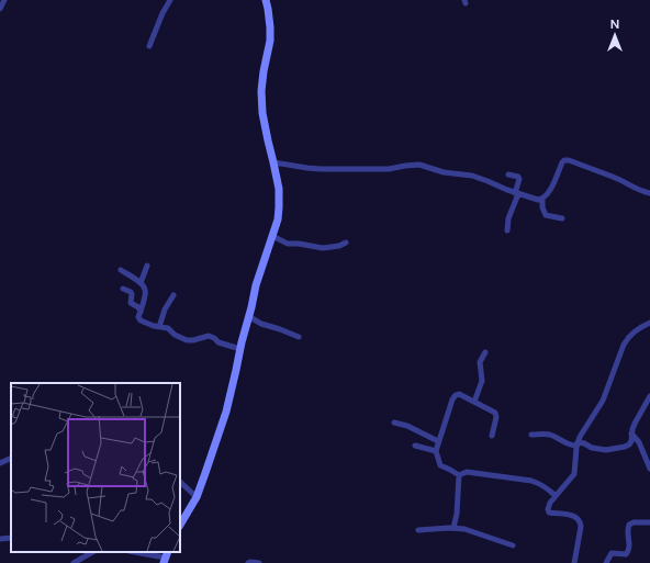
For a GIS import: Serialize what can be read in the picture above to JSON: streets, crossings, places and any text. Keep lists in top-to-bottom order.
{
  "north": "top"
}
